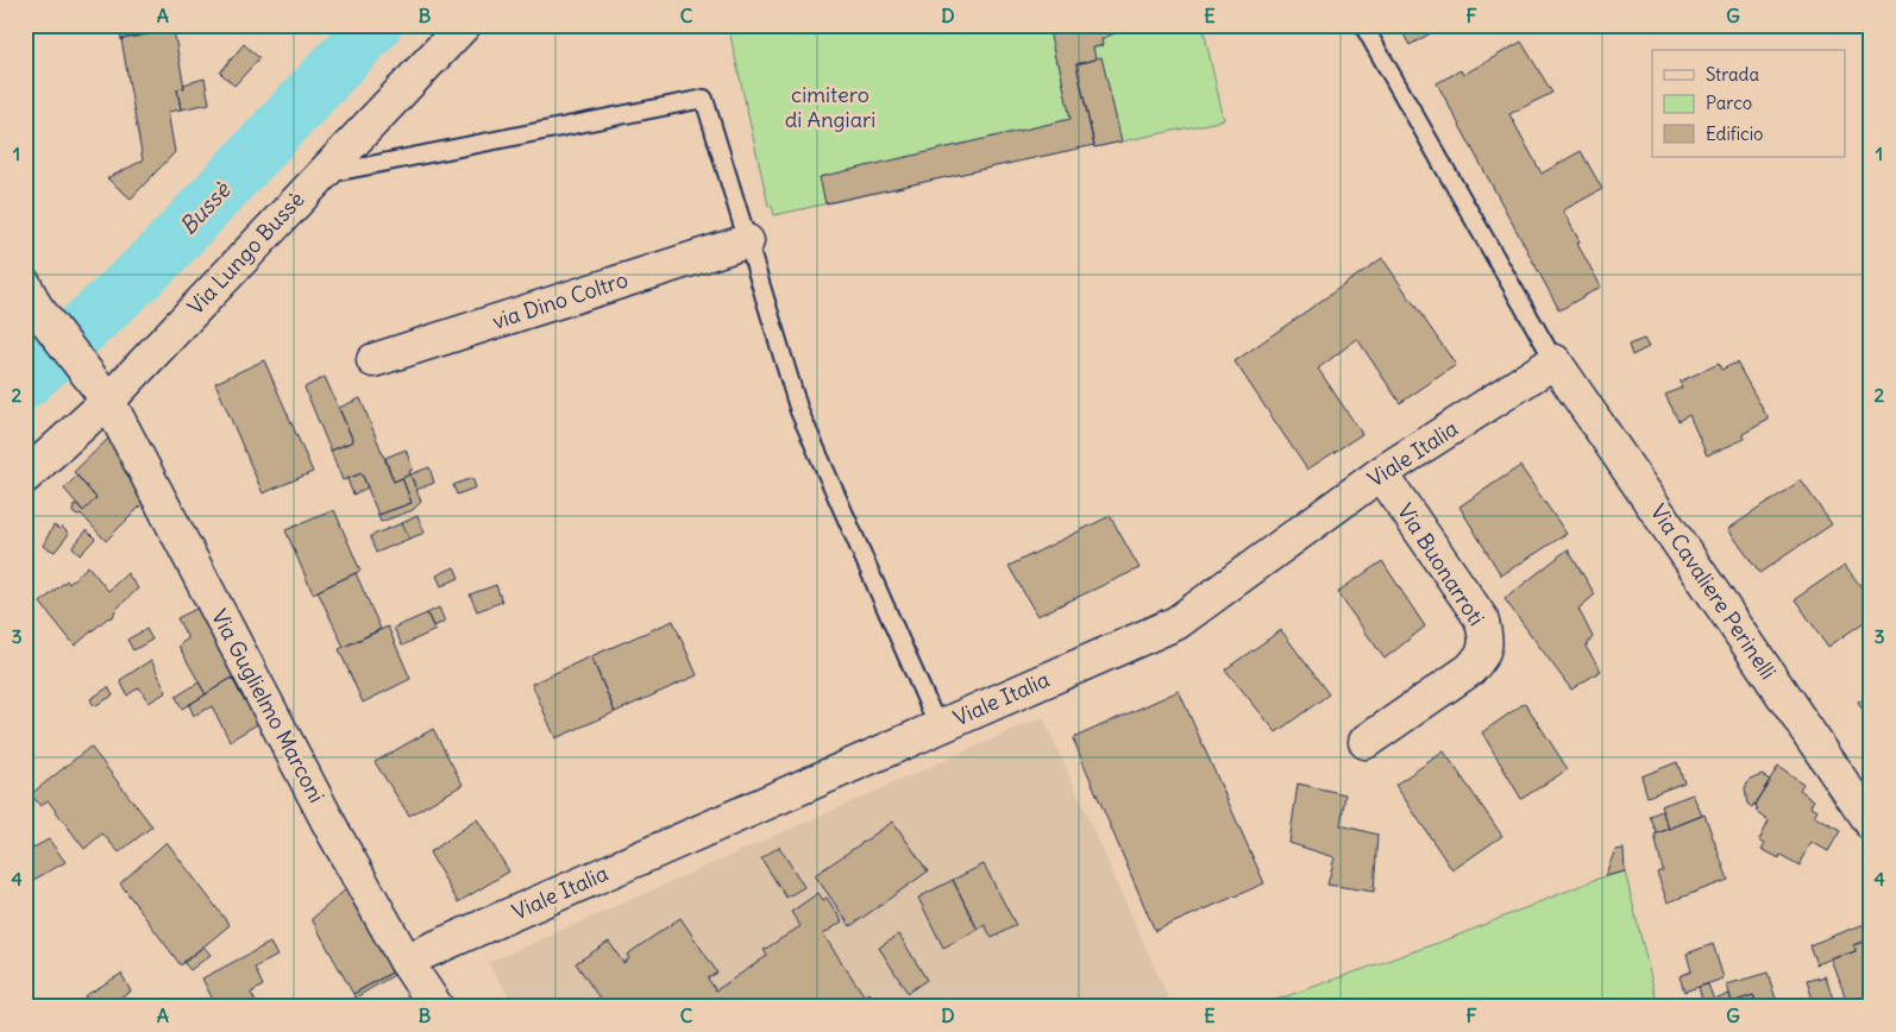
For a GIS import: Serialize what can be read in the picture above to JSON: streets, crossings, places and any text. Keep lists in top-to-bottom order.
{
  "streets": {
    "street": [
      "Via Lungo Bussè",
      "via Dino Coltro",
      "Viale Italia",
      "Via Buonarroti",
      "Via Cavaliere Perinelli",
      "Via Guglielmo Marconi"
    ]
  },
  "crossings": [
    ["Via Lungo Bussè", "Via Guglielmo Marconi"],
    ["Viale Italia", "Via Buonarroti"],
    ["Viale Italia", "Via Cavaliere Perinelli"],
    ["Viale Italia", "Via Guglielmo Marconi"]
  ],
  "water": ["Bussè"],
  "parks": ["cimitero di Angiari"],
  "legend": ["Strada", "Parco", "Edificio"],
  "grid": {
    "columns": [
      "A",
      "B",
      "C",
      "D",
      "E",
      "F",
      "G"
    ],
    "rows": [
      "1",
      "2",
      "3",
      "4"
    ]
  }
}
